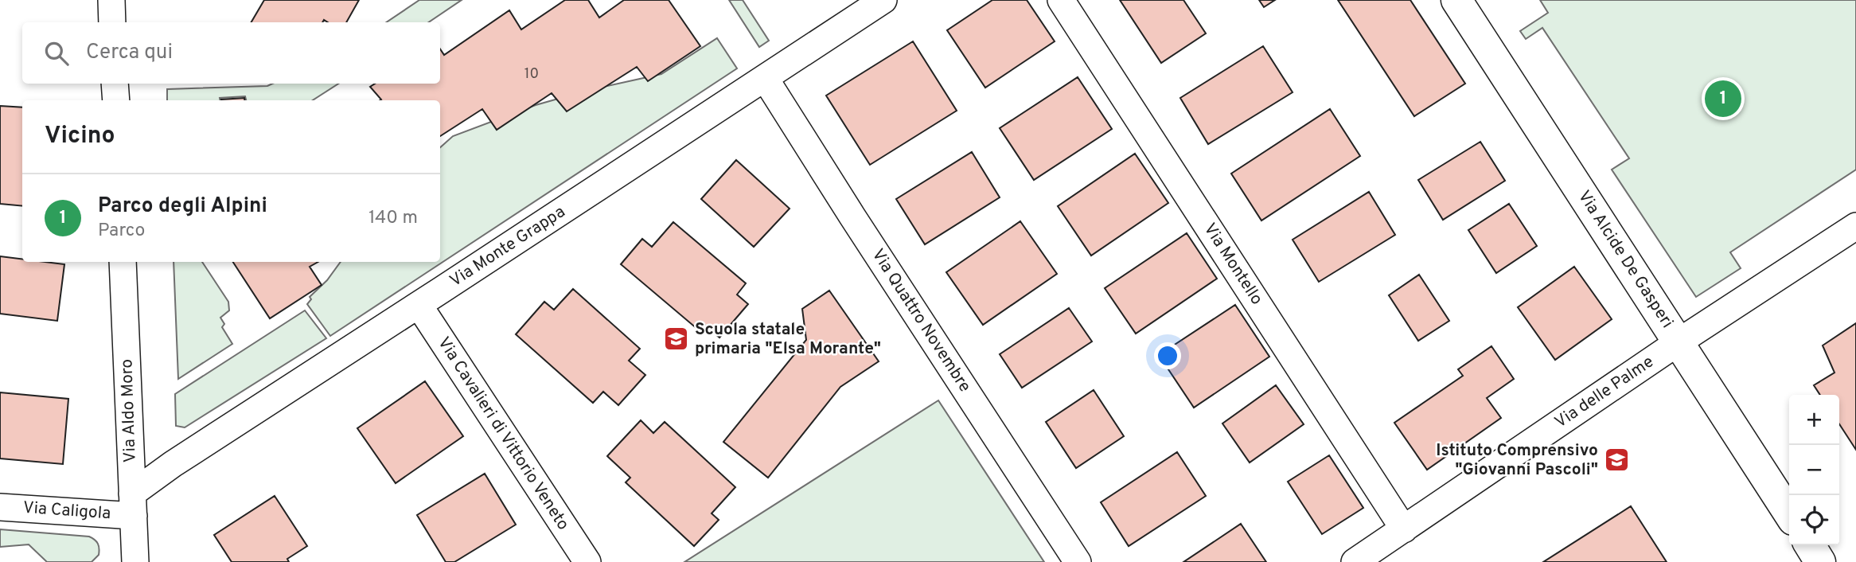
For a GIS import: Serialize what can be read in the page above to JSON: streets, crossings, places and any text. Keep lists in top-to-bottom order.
{
  "streets": {
    "street": [
      "Via Monte Grappa",
      "Via Alcide De Gasperi",
      "Via Montello",
      "Via Quattro Novembre",
      "Via delle Palme",
      "Via Aldo Moro",
      "Via Cavalieri di Vittorio Veneto",
      "Via Caligola"
    ]
  },
  "crossings": [
    ["Via Monte Grappa", "Via Quattro Novembre"],
    ["Via Monte Grappa", "Via Aldo Moro"],
    ["Via Monte Grappa", "Via Cavalieri di Vittorio Veneto"],
    ["Via Monte Grappa", "Via Caligola"],
    ["Via Alcide De Gasperi", "Via delle Palme"],
    ["Via Montello", "Via delle Palme"],
    ["Via Aldo Moro", "Via Caligola"]
  ],
  "places": {
    "school or university": ["Scuola statale primaria \"Elsa Morante\"", "Istituto Comprensivo \"Giovanni Pascoli\""]
  },
  "house_numbers": ["10"],
  "page": {
    "search": "Cerca qui",
    "pins": "1",
    "heading": "Vicino",
    "list": [
      {
        "mark": "1",
        "name": "Parco degli Alpini",
        "note": "Parco",
        "value": "140 m"
      }
    ],
    "map_buttons": ["+", "−"]
  }
}
